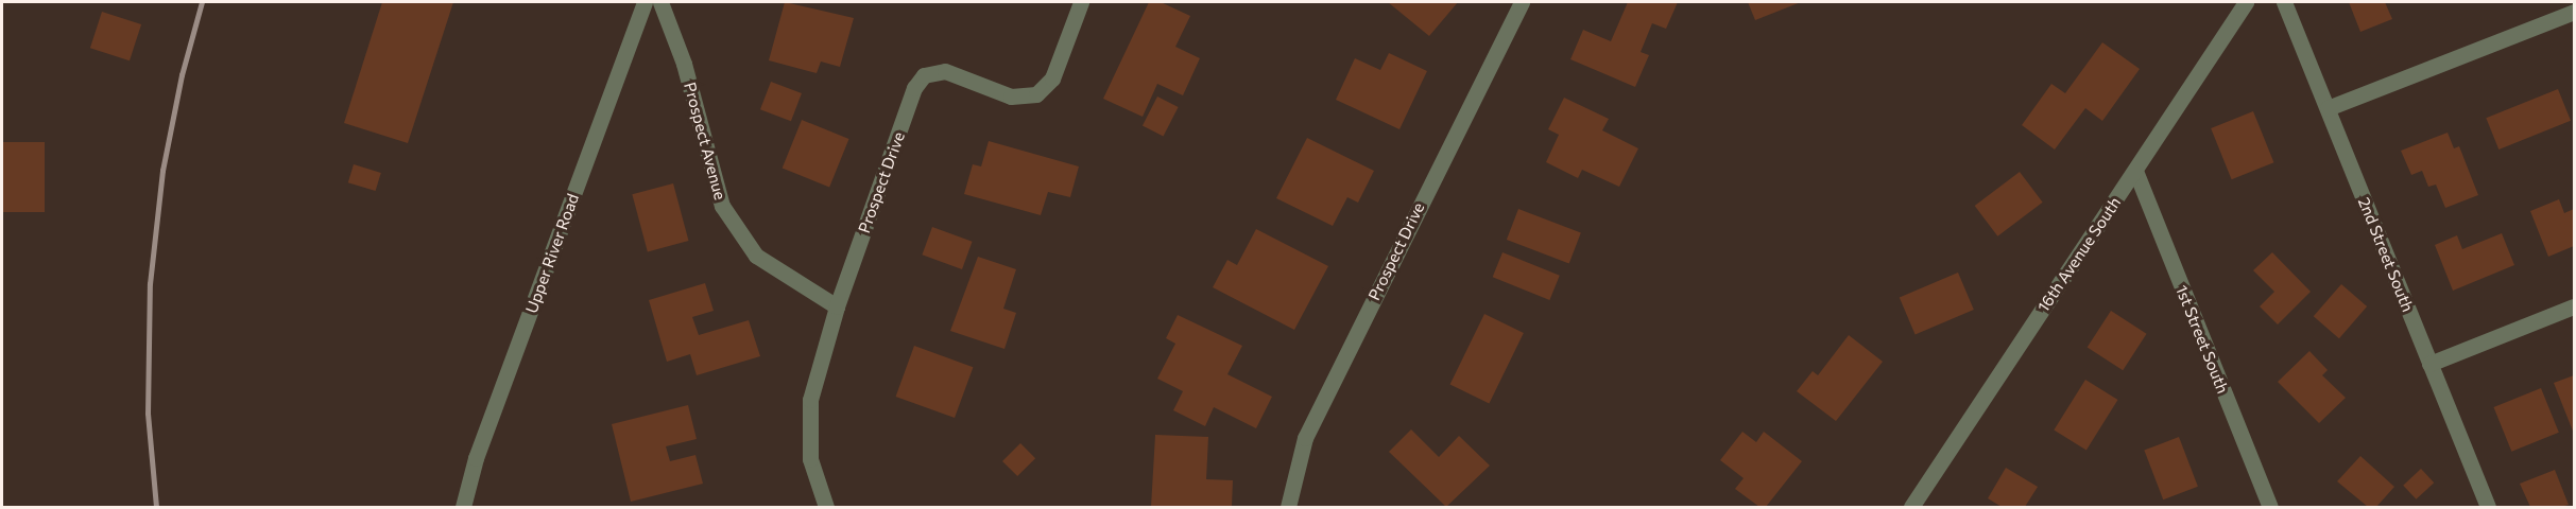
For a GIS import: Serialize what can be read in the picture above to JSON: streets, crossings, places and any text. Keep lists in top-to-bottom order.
{
  "streets": {
    "street": [
      "Prospect Avenue",
      "Prospect Drive",
      "Upper River Road",
      "16th Avenue South",
      "2nd Street South",
      "1st Street South"
    ]
  },
  "crossings": [
    ["Prospect Avenue", "Prospect Drive"],
    ["16th Avenue South", "1st Street South"]
  ]
}
